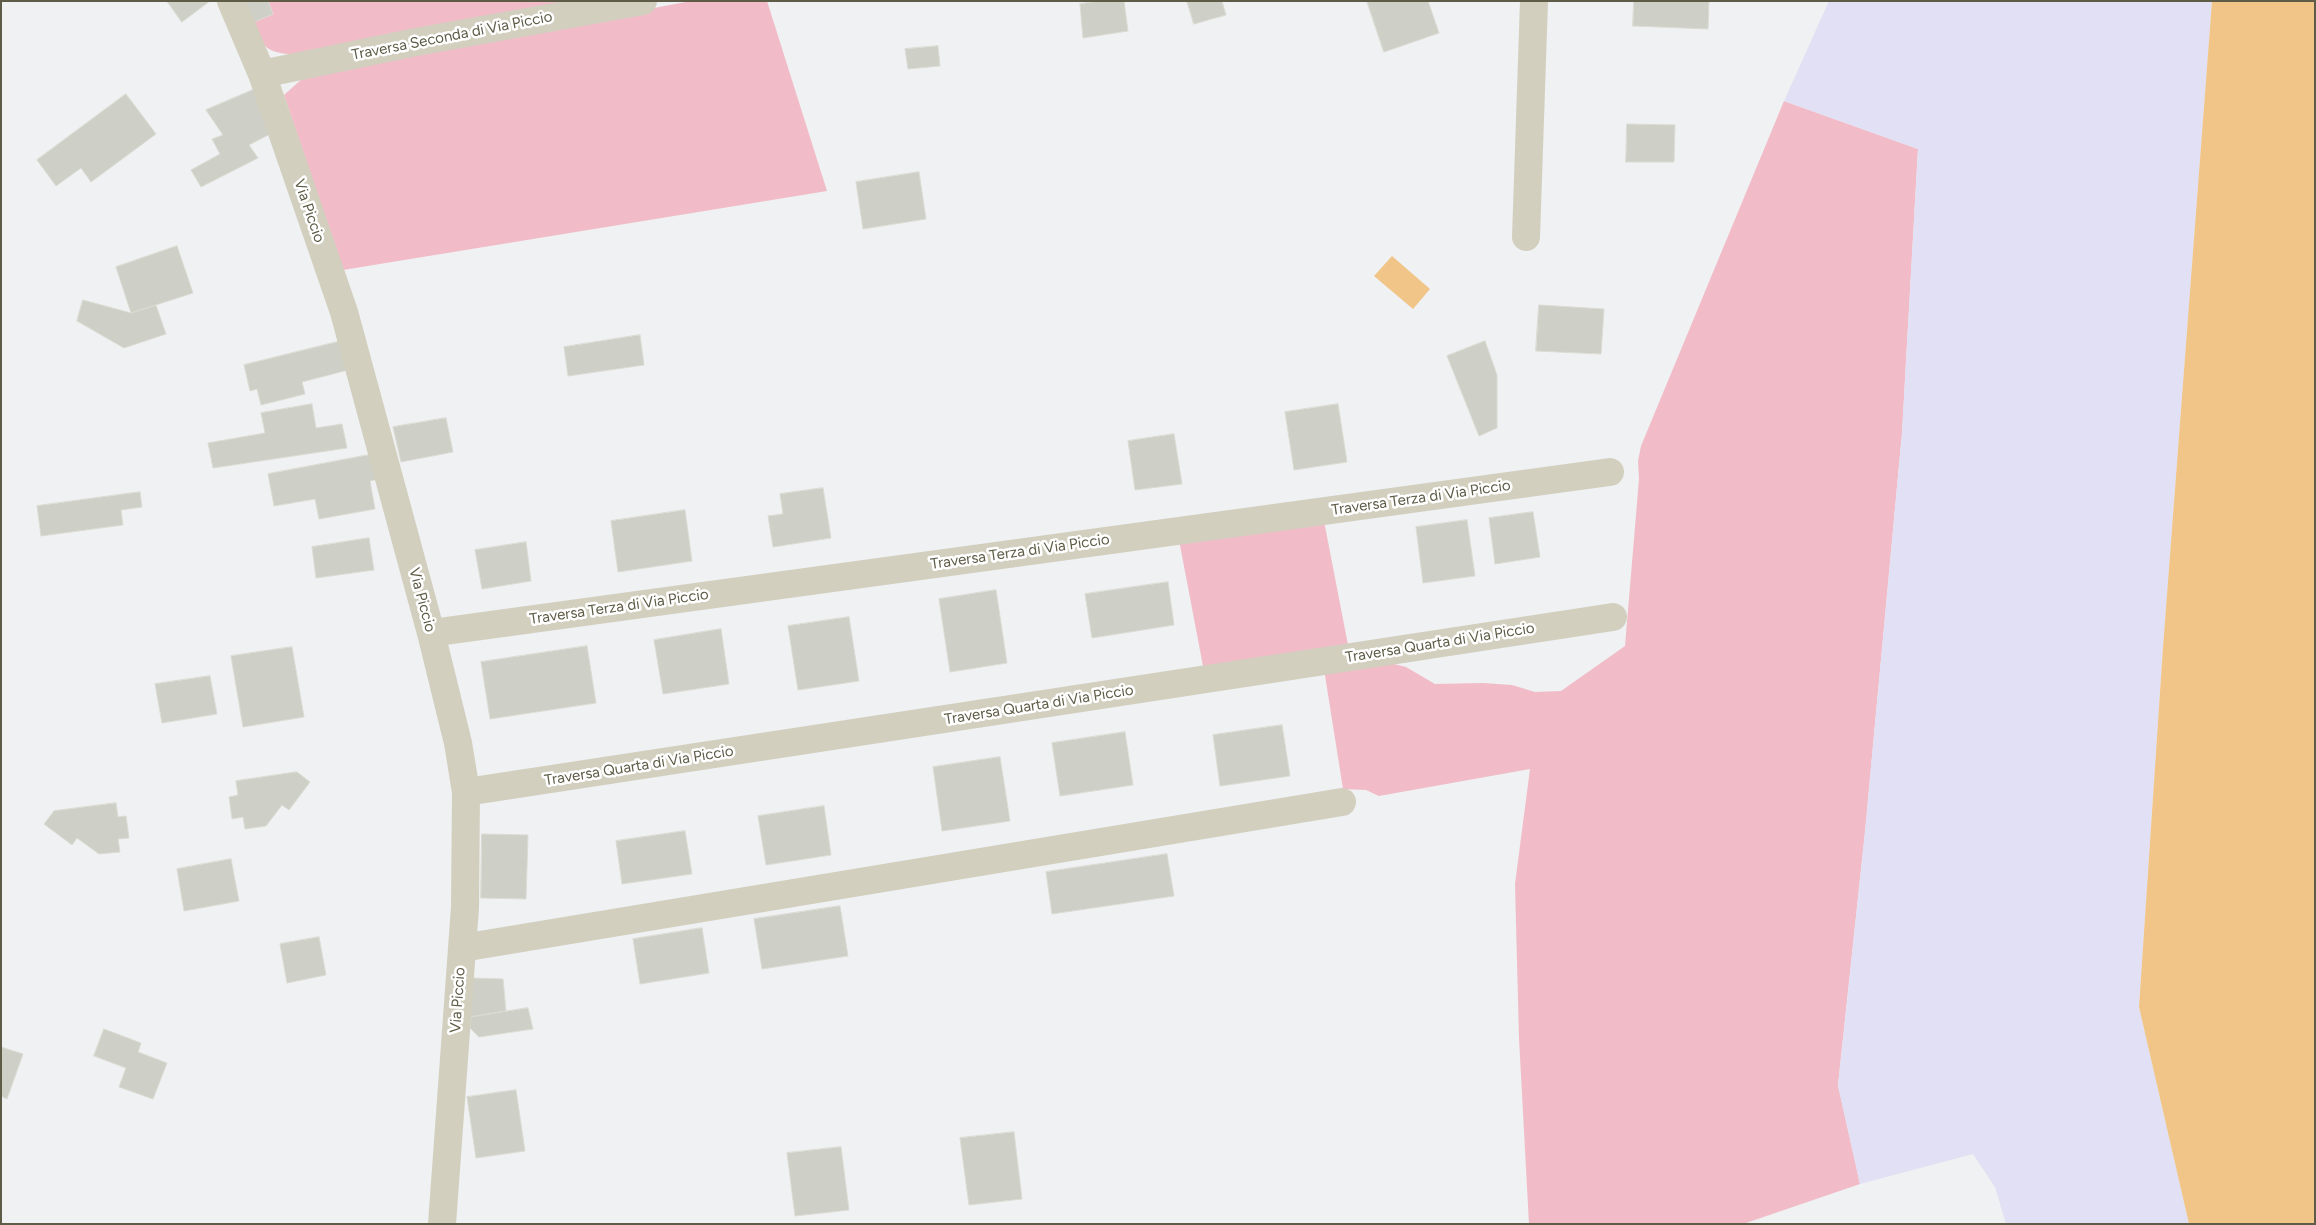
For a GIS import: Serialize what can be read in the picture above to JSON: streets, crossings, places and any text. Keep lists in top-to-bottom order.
{
  "streets": {
    "street": [
      "Traversa Seconda di Via Piccio",
      "Via Piccio",
      "Traversa Terza di Via Piccio",
      "Traversa Quarta di Via Piccio"
    ]
  },
  "crossings": [
    ["Traversa Seconda di Via Piccio", "Via Piccio"],
    ["Via Piccio", "Traversa Terza di Via Piccio"],
    ["Via Piccio", "Traversa Quarta di Via Piccio"]
  ]
}
